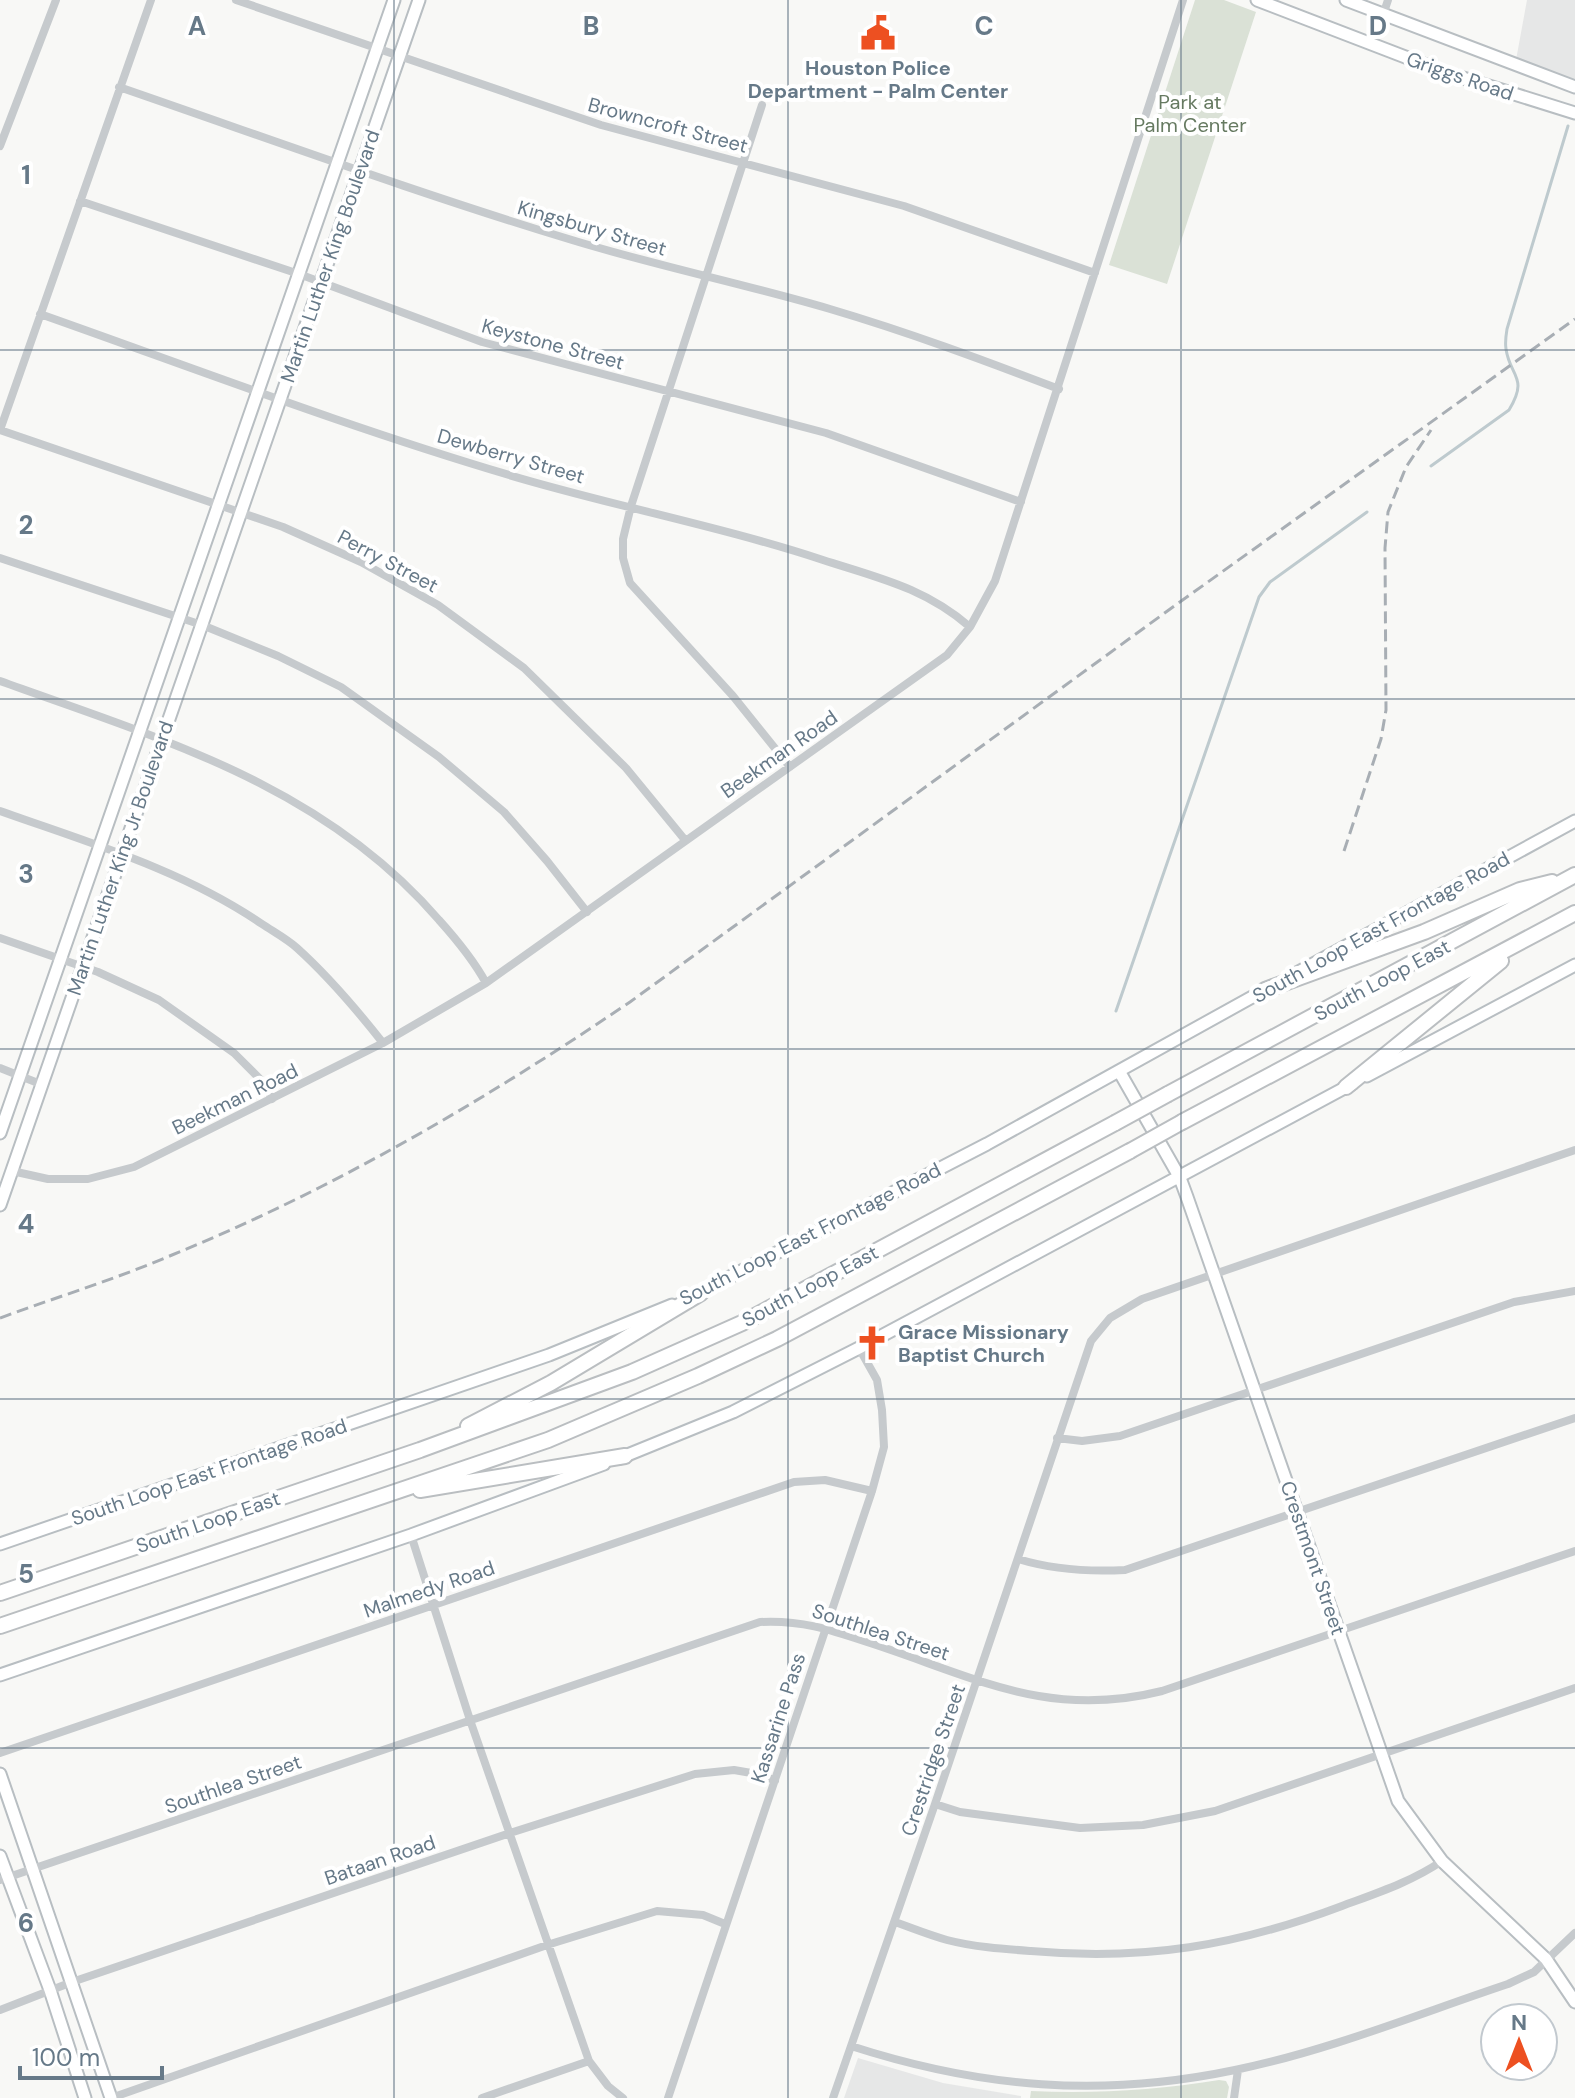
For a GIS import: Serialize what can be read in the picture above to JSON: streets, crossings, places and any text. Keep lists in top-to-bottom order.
{
  "streets": {
    "highway": ["South Loop East"],
    "main road": [
      "Griggs Road",
      "Martin Luther King Boulevard",
      "Martin Luther King Jr Boulevard",
      "South Loop East Frontage Road",
      "Crestmont Street"
    ],
    "street": [
      "Browncroft Street",
      "Kingsbury Street",
      "Keystone Street",
      "Dewberry Street",
      "Perry Street",
      "Beekman Road",
      "Malmedy Road",
      "Southlea Street",
      "Kassarine Pass",
      "Crestridge Street",
      "Bataan Road"
    ]
  },
  "crossings": [
    ["Browncroft Street", "Martin Luther King Boulevard"],
    ["Browncroft Street", "Beekman Road"],
    ["Kingsbury Street", "Martin Luther King Boulevard"],
    ["Kingsbury Street", "Beekman Road"],
    ["Martin Luther King Boulevard", "Keystone Street"],
    ["Martin Luther King Boulevard", "Dewberry Street"],
    ["Martin Luther King Boulevard", "Perry Street"],
    ["Martin Luther King Boulevard", "Martin Luther King Jr Boulevard"],
    ["Keystone Street", "Beekman Road"],
    ["Dewberry Street", "Beekman Road"],
    ["Perry Street", "Beekman Road"],
    ["Perry Street", "Martin Luther King Jr Boulevard"],
    ["Beekman Road", "Martin Luther King Jr Boulevard"],
    ["South Loop East Frontage Road", "Crestmont Street"],
    ["Crestmont Street", "Southlea Street"],
    ["Crestmont Street", "Crestridge Street"],
    ["Malmedy Road", "Kassarine Pass"],
    ["Southlea Street", "Kassarine Pass"],
    ["Southlea Street", "Crestridge Street"],
    ["Kassarine Pass", "Bataan Road"]
  ],
  "parks": ["Park at Palm Center"],
  "places": {
    "public building": ["Houston Police Department - Palm Center"],
    "church": ["Grace Missionary Baptist Church"]
  },
  "scale_bar": "100 m",
  "north": "top",
  "grid": {
    "columns": [
      "A",
      "B",
      "C",
      "D"
    ],
    "rows": [
      "1",
      "2",
      "3",
      "4",
      "5",
      "6"
    ]
  }
}
